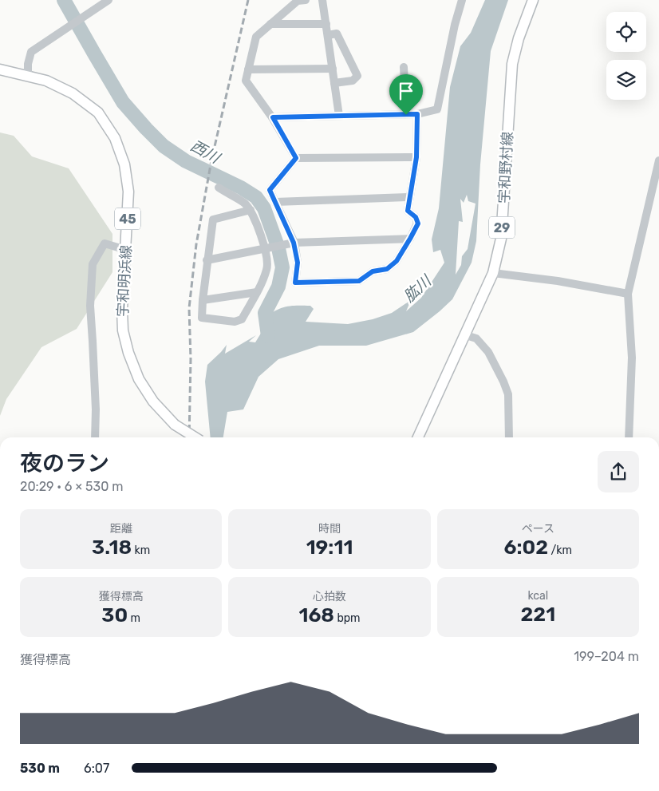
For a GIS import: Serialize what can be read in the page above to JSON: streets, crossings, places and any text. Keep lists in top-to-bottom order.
{
  "streets": {
    "main road": [
      "宇和野村線",
      "45",
      "29",
      "宇和明浜線"
    ]
  },
  "water": ["西川", "肱川"],
  "page": {
    "heading": ["夜のラン", "20:29 · 6 × 530 m"],
    "stats": [
      ["距離", "3.18 km"],
      ["時間", "19:11"],
      ["ペース", "6:02 /km"],
      ["獲得標高", "30 m"],
      ["心拍数", "168 bpm"],
      ["kcal", "221"]
    ],
    "chart": ["獲得標高", "199–204 m"],
    "list": [
      {
        "name": "530 m",
        "note": "6:07"
      }
    ]
  }
}
